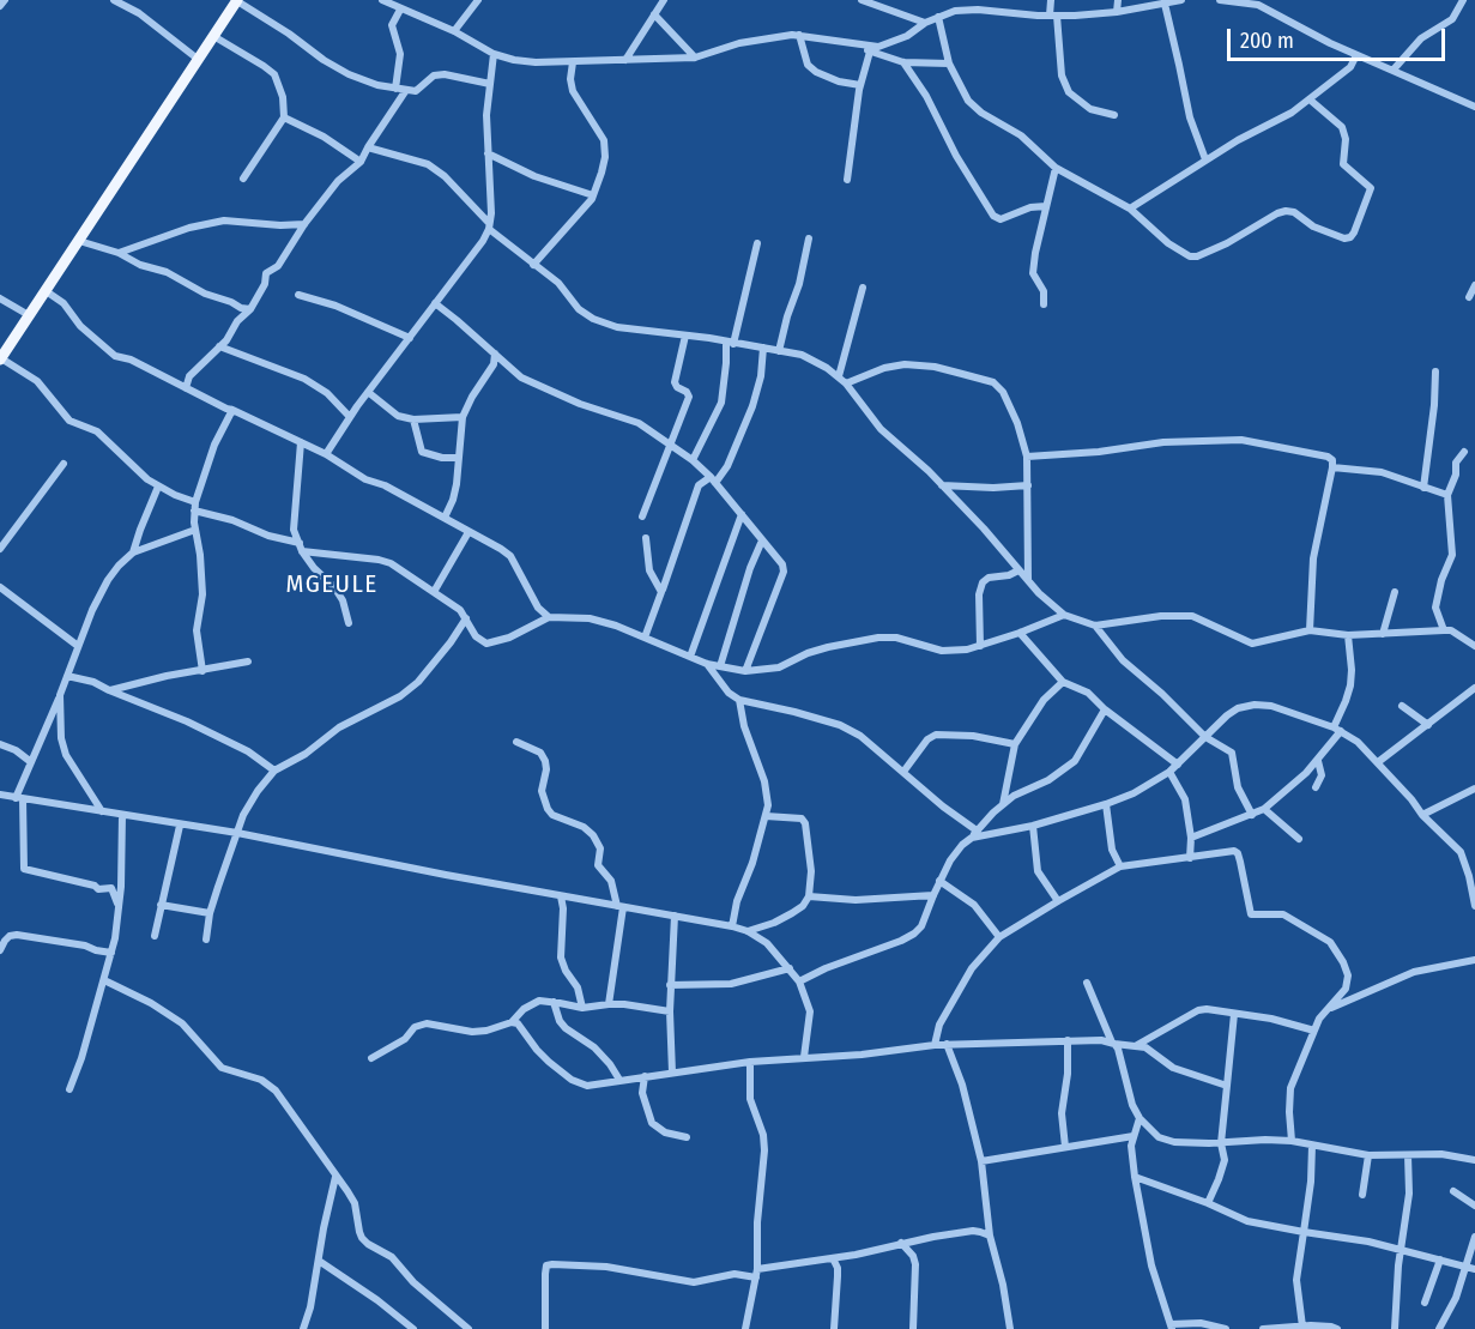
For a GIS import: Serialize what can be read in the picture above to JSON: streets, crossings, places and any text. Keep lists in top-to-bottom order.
{
  "districts": ["MGEULE"],
  "scale_bar": "200 m"
}
